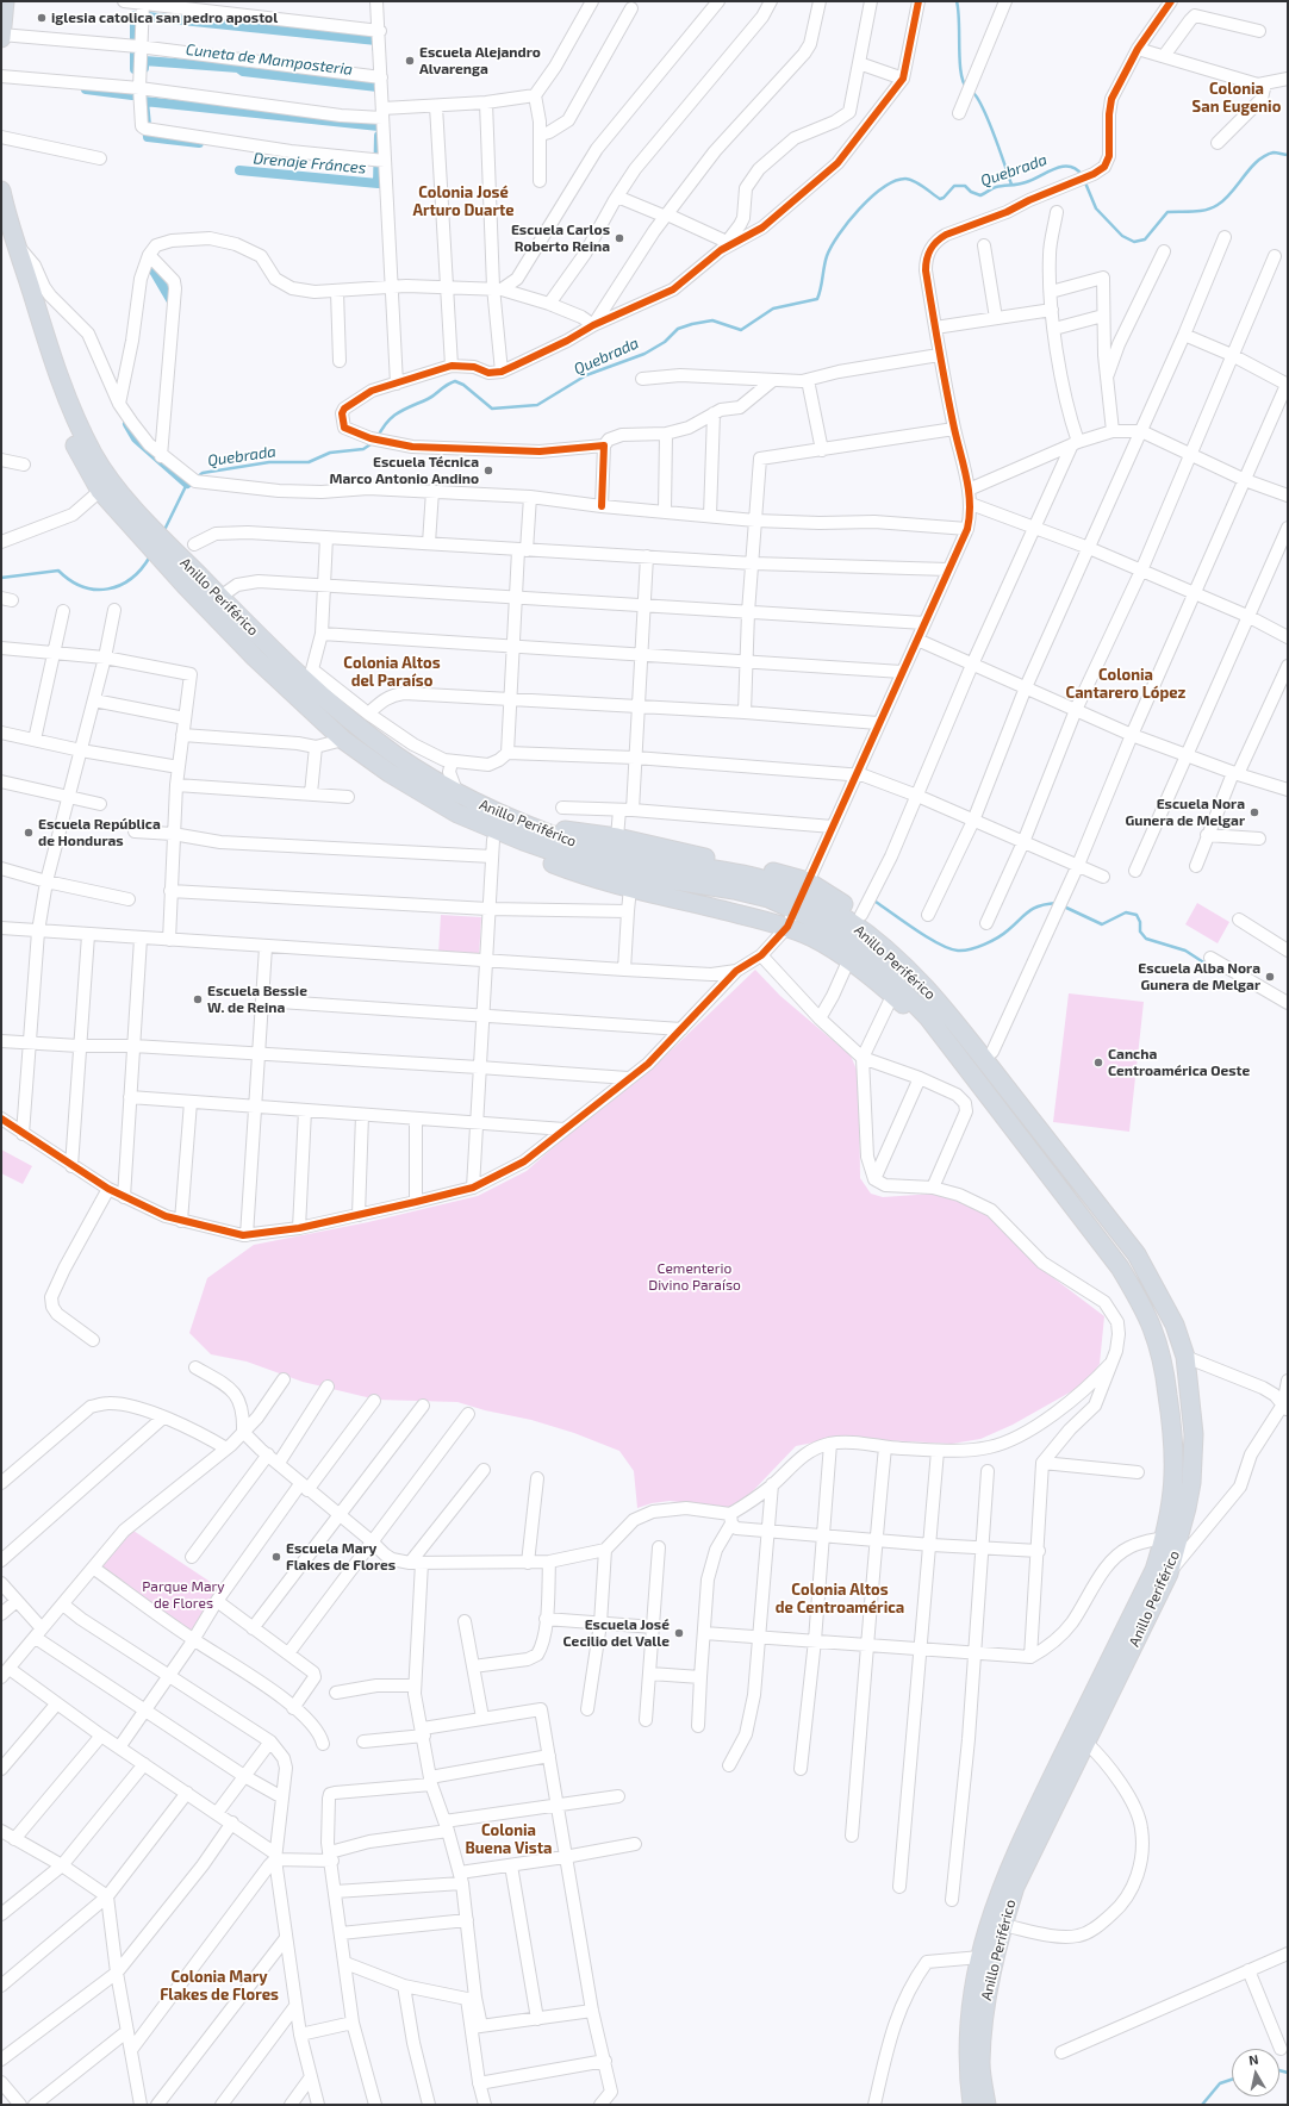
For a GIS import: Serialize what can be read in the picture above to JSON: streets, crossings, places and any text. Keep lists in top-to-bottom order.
{
  "streets": {
    "highway": ["Anillo Periférico"]
  },
  "districts": [
    "Colonia San Eugenio",
    "Colonia José Arturo Duarte",
    "Colonia Altos del Paraíso",
    "Colonia Cantarero López",
    "Colonia Altos de Centroamérica",
    "Colonia Buena Vista",
    "Colonia Mary Flakes de Flores"
  ],
  "water": ["Cuneta de Mamposteria", "Drenaje Fránces", "Quebrada"],
  "parks": ["Cementerio Divino Paraíso", "Parque Mary de Flores"],
  "places": [
    "iglesia catolica san pedro apostol",
    "Escuela Alejandro Alvarenga",
    "Escuela Carlos Roberto Reina",
    "Escuela Técnica Marco Antonio Andino",
    "Escuela Nora Gunera de Melgar",
    "Escuela República de Honduras",
    "Escuela Alba Nora Gunera de Melgar",
    "Escuela Bessie W. de Reina",
    "Cancha Centroamérica Oeste",
    "Escuela Mary Flakes de Flores",
    "Escuela José Cecilio del Valle"
  ],
  "north": "top"
}
